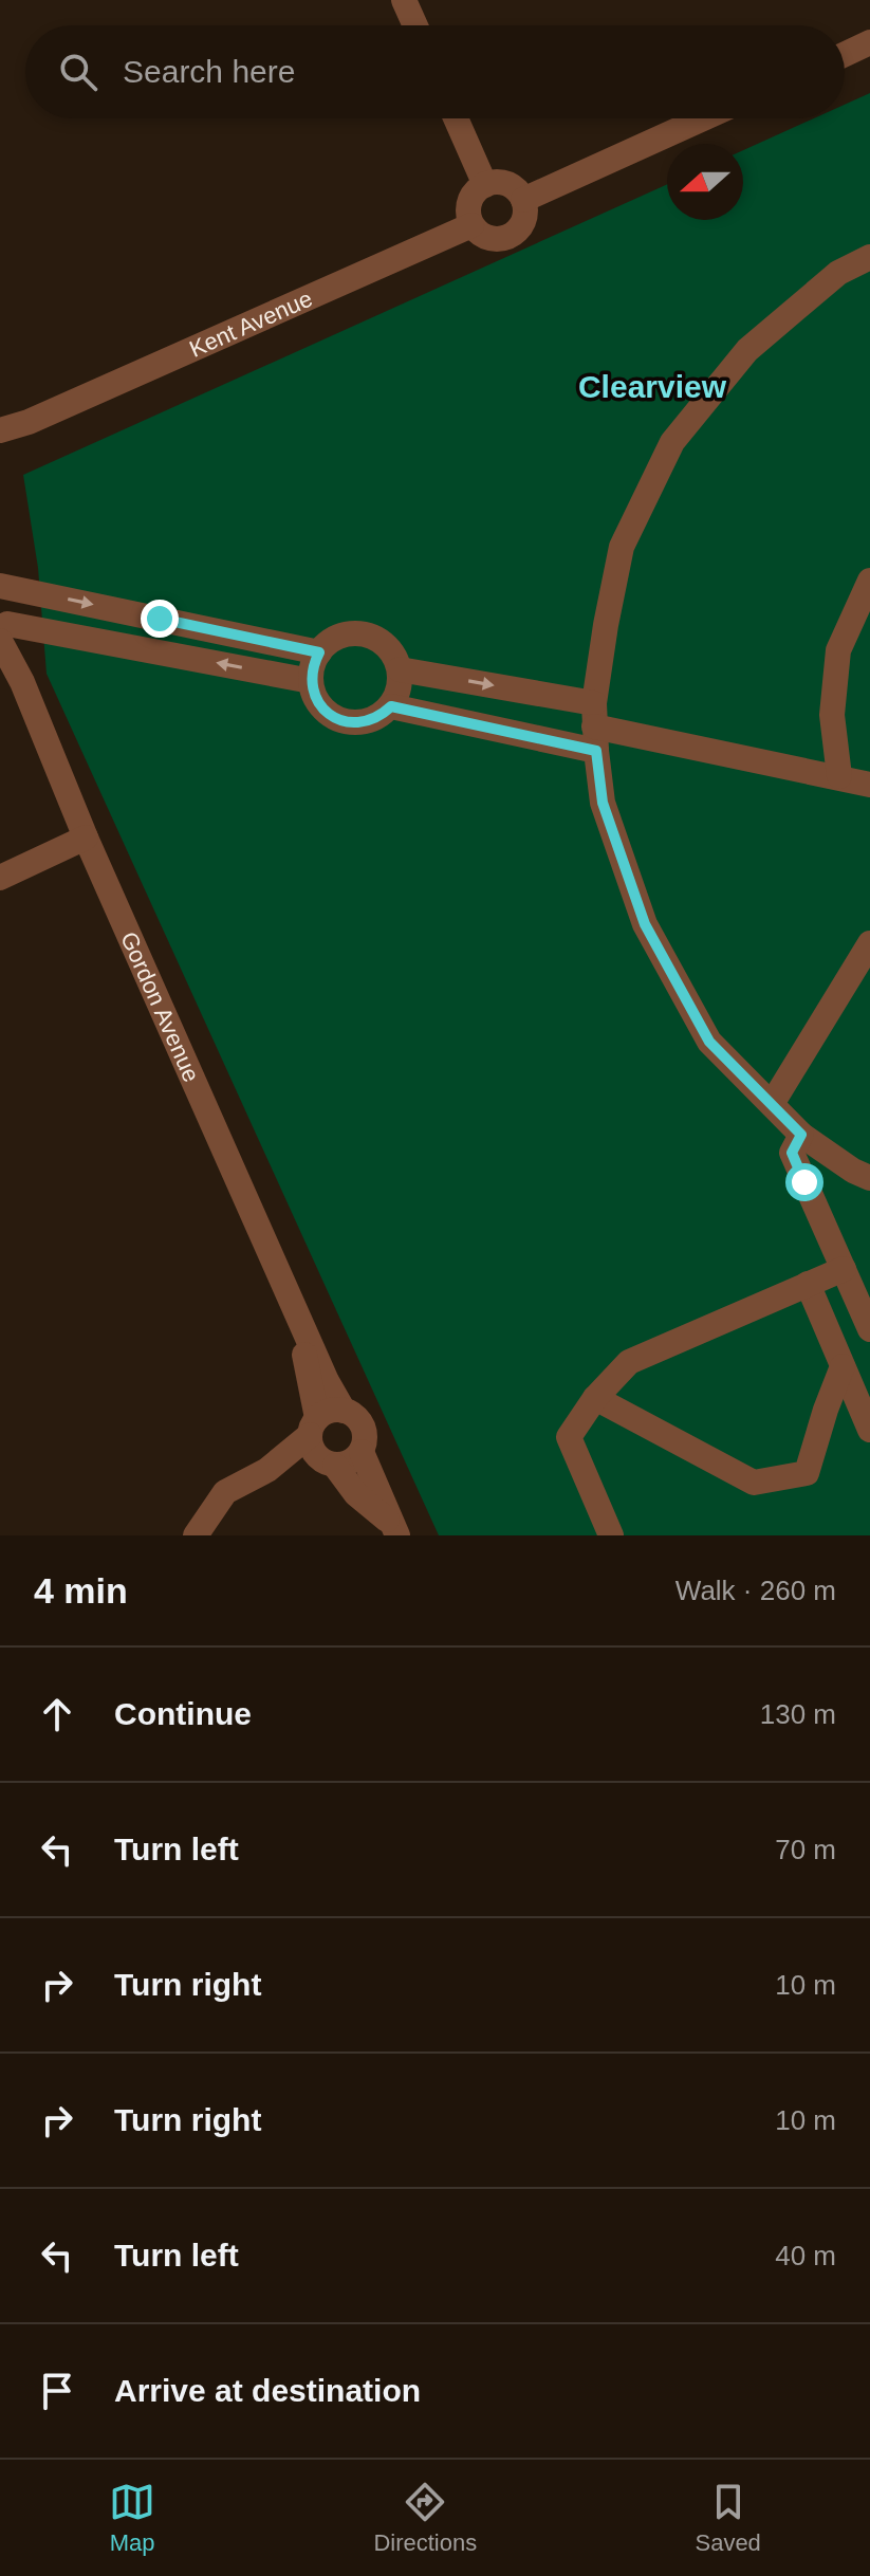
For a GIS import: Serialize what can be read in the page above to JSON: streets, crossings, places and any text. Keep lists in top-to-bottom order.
{
  "streets": {
    "street": ["Kent Avenue", "Gordon Avenue"]
  },
  "districts": ["Clearview"],
  "north": "left",
  "page": {
    "search": "Search here",
    "heading": ["4 min", "Walk · 260 m"],
    "list": [
      ["Continue", "130 m"],
      ["Turn left", "70 m"],
      ["Turn right", "10 m"],
      ["Turn right", "10 m"],
      ["Turn left", "40 m"],
      "Arrive at destination"
    ],
    "nav": ["Map", "Directions", "Saved"]
  }
}
